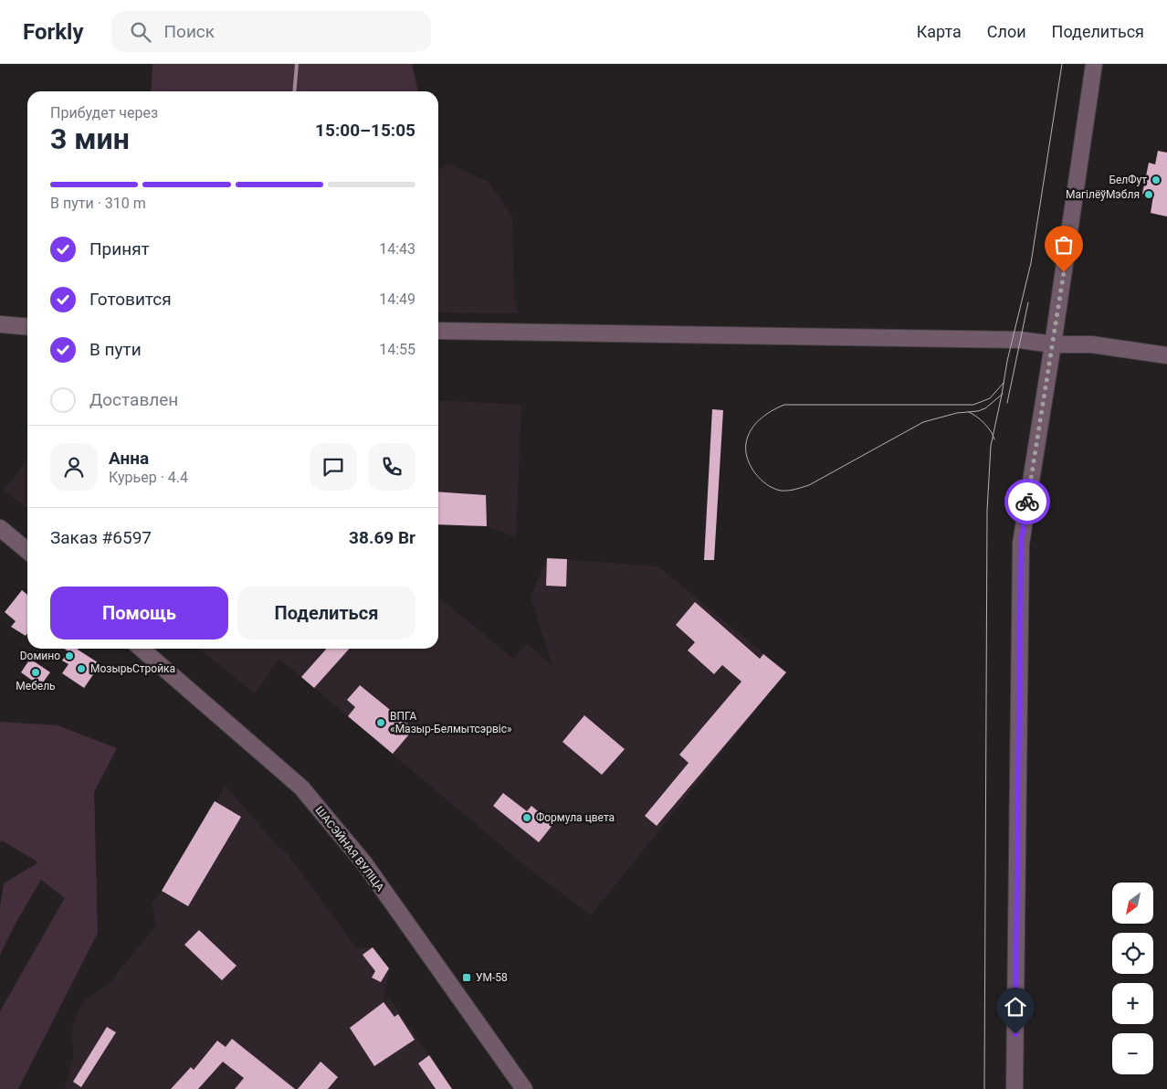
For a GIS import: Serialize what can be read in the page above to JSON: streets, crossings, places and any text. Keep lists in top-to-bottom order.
{
  "streets": {
    "main road": ["ШАСЭЙНАЯ ВУЛІЦА"]
  },
  "places": {
    "other": [
      "БелФут",
      "МагілёўМэбля",
      "Dомино",
      "МозырьСтройка",
      "Мебель",
      "ВПГА «Мазыр-Белмытсэрвіс»",
      "Формула цвета"
    ],
    "transit": ["УМ-58"]
  },
  "north": "bottom left",
  "page": {
    "header": "Forkly",
    "search": "Поиск",
    "nav": ["Карта", "Слои", "Поделиться"],
    "heading": ["3 мин", "Прибудет через", "15:00–15:05"],
    "panel": [
      "Анна",
      "Курьер · 4.4",
      "Заказ #6597",
      "38.69 Br"
    ],
    "bar": "В пути · 310 m",
    "list": [
      ["Принят", "14:43"],
      ["Готовится", "14:49"],
      ["В пути", "14:55"],
      "Доставлен"
    ],
    "buttons": ["Помощь", "Поделиться"],
    "map_buttons": ["+", "−"]
  }
}
